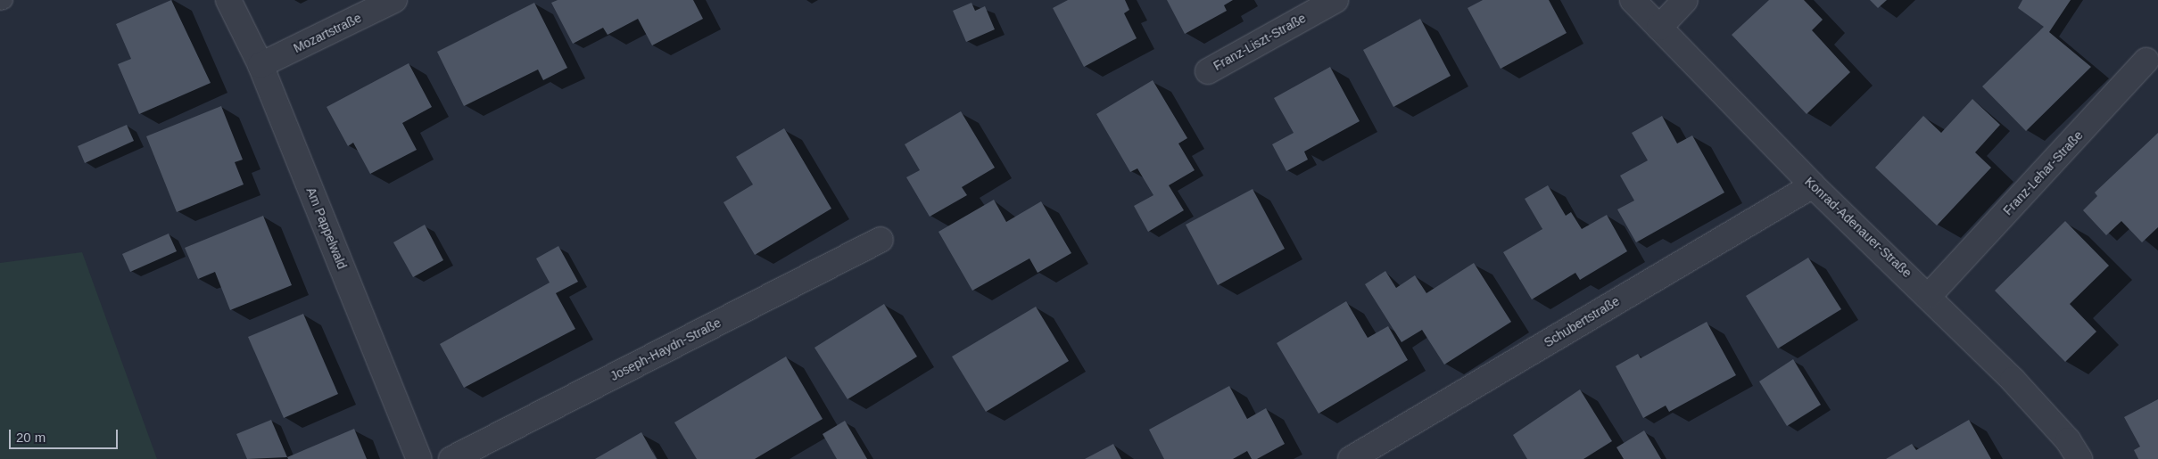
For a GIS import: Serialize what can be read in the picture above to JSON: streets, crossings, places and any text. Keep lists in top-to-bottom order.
{
  "streets": {
    "street": [
      "Mozartstraße",
      "Franz-Liszt-Straße",
      "Franz-Lehar-Straße",
      "Konrad-Adenauer-Straße",
      "Am Pappelwald",
      "Schubertstraße",
      "Joseph-Haydn-Straße"
    ]
  },
  "crossings": [
    ["Mozartstraße", "Am Pappelwald"],
    ["Franz-Lehar-Straße", "Konrad-Adenauer-Straße"],
    ["Konrad-Adenauer-Straße", "Schubertstraße"]
  ],
  "scale_bar": "20 m"
}
